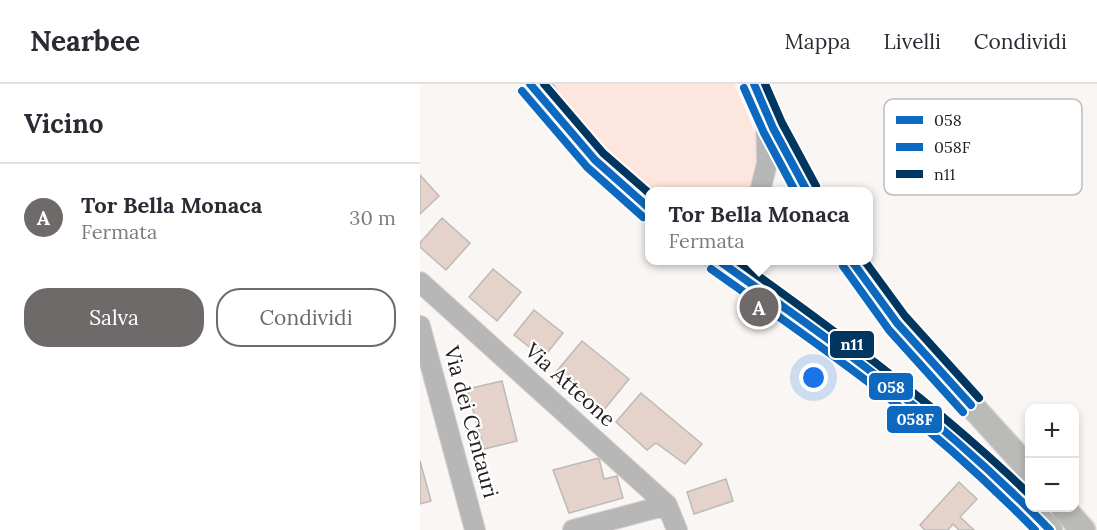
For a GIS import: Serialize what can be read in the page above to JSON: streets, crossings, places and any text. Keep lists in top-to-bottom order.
{
  "streets": {
    "street": ["Via Atteone", "Via dei Centauri"]
  },
  "lines": ["transit line 058", "transit line n11", "transit line 058F"],
  "legend": ["058", "058F", "n11"],
  "page": {
    "header": "Nearbee",
    "nav": ["Mappa", "Livelli", "Condividi"],
    "heading": "Vicino",
    "list": [
      {
        "mark": "A",
        "name": "Tor Bella Monaca",
        "note": "Fermata",
        "value": "30 m"
      }
    ],
    "popup": ["Tor Bella Monaca", "Fermata"],
    "buttons": ["Salva", "Condividi"],
    "pins": "A",
    "map_buttons": ["+", "−"]
  }
}
